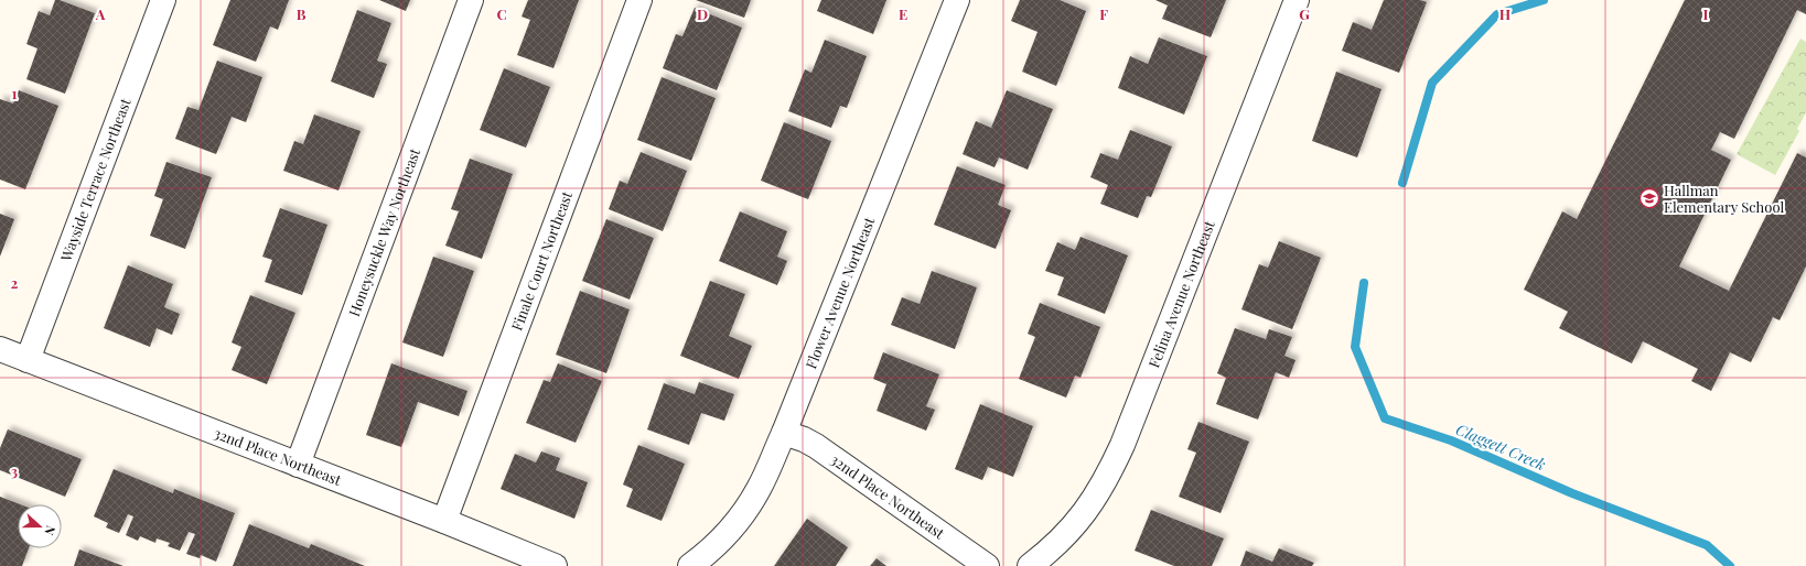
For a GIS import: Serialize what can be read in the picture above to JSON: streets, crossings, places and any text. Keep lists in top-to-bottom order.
{
  "streets": {
    "street": [
      "Wayside Terrace Northeast",
      "Honeysuckle Way Northeast",
      "Finale Court Northeast",
      "Flower Avenue Northeast",
      "Felina Avenue Northeast",
      "32nd Place Northeast"
    ]
  },
  "crossings": [
    ["Wayside Terrace Northeast", "32nd Place Northeast"],
    ["Honeysuckle Way Northeast", "32nd Place Northeast"],
    ["Finale Court Northeast", "32nd Place Northeast"],
    ["Flower Avenue Northeast", "32nd Place Northeast"]
  ],
  "water": ["Claggett Creek"],
  "places": {
    "school or university": ["Hallman Elementary School"]
  },
  "north": "right",
  "grid": {
    "columns": [
      "A",
      "B",
      "C",
      "D",
      "E",
      "F",
      "G",
      "H",
      "I"
    ],
    "rows": ["1", "2", "3"]
  }
}
